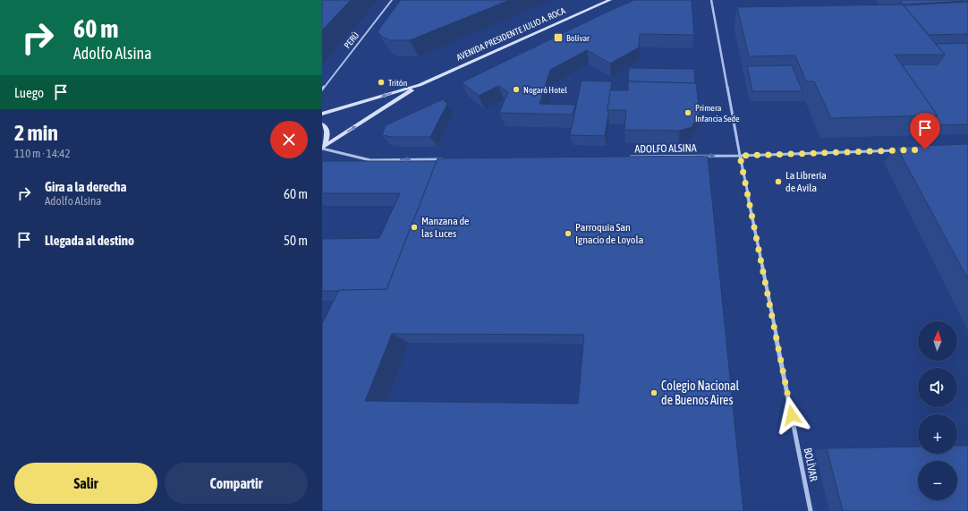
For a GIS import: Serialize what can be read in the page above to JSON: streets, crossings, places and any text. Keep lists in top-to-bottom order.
{
  "streets": {
    "main road": ["AVENIDA PRESIDENTE JULIO A. ROCA"],
    "street": ["PERÚ", "ADOLFO ALSINA", "BOLÍVAR"]
  },
  "crossings": [
    ["ADOLFO ALSINA", "BOLÍVAR"]
  ],
  "one_way": ["ADOLFO ALSINA"],
  "places": {
    "transit": ["Bolívar"],
    "other": [
      "Tritón",
      "Nogaró Hotel",
      "Primera Infancia Sede",
      "La Librería de Avila",
      "Manzana de las Luces",
      "Parroquia San Ignacio de Loyola",
      "Colegio Nacional de Buenos Aires"
    ]
  },
  "north": "top",
  "page": {
    "turn": ["60 m", "Adolfo Alsina"],
    "then": "Luego",
    "heading": ["2 min", "110 m · 14:42"],
    "list": [
      {
        "name": "Gira a la derecha",
        "note": "Adolfo Alsina",
        "value": "60 m"
      },
      {
        "name": "Llegada al destino",
        "value": "50 m"
      }
    ],
    "map_buttons": ["+", "−"],
    "buttons": ["Salir", "Compartir"]
  }
}
